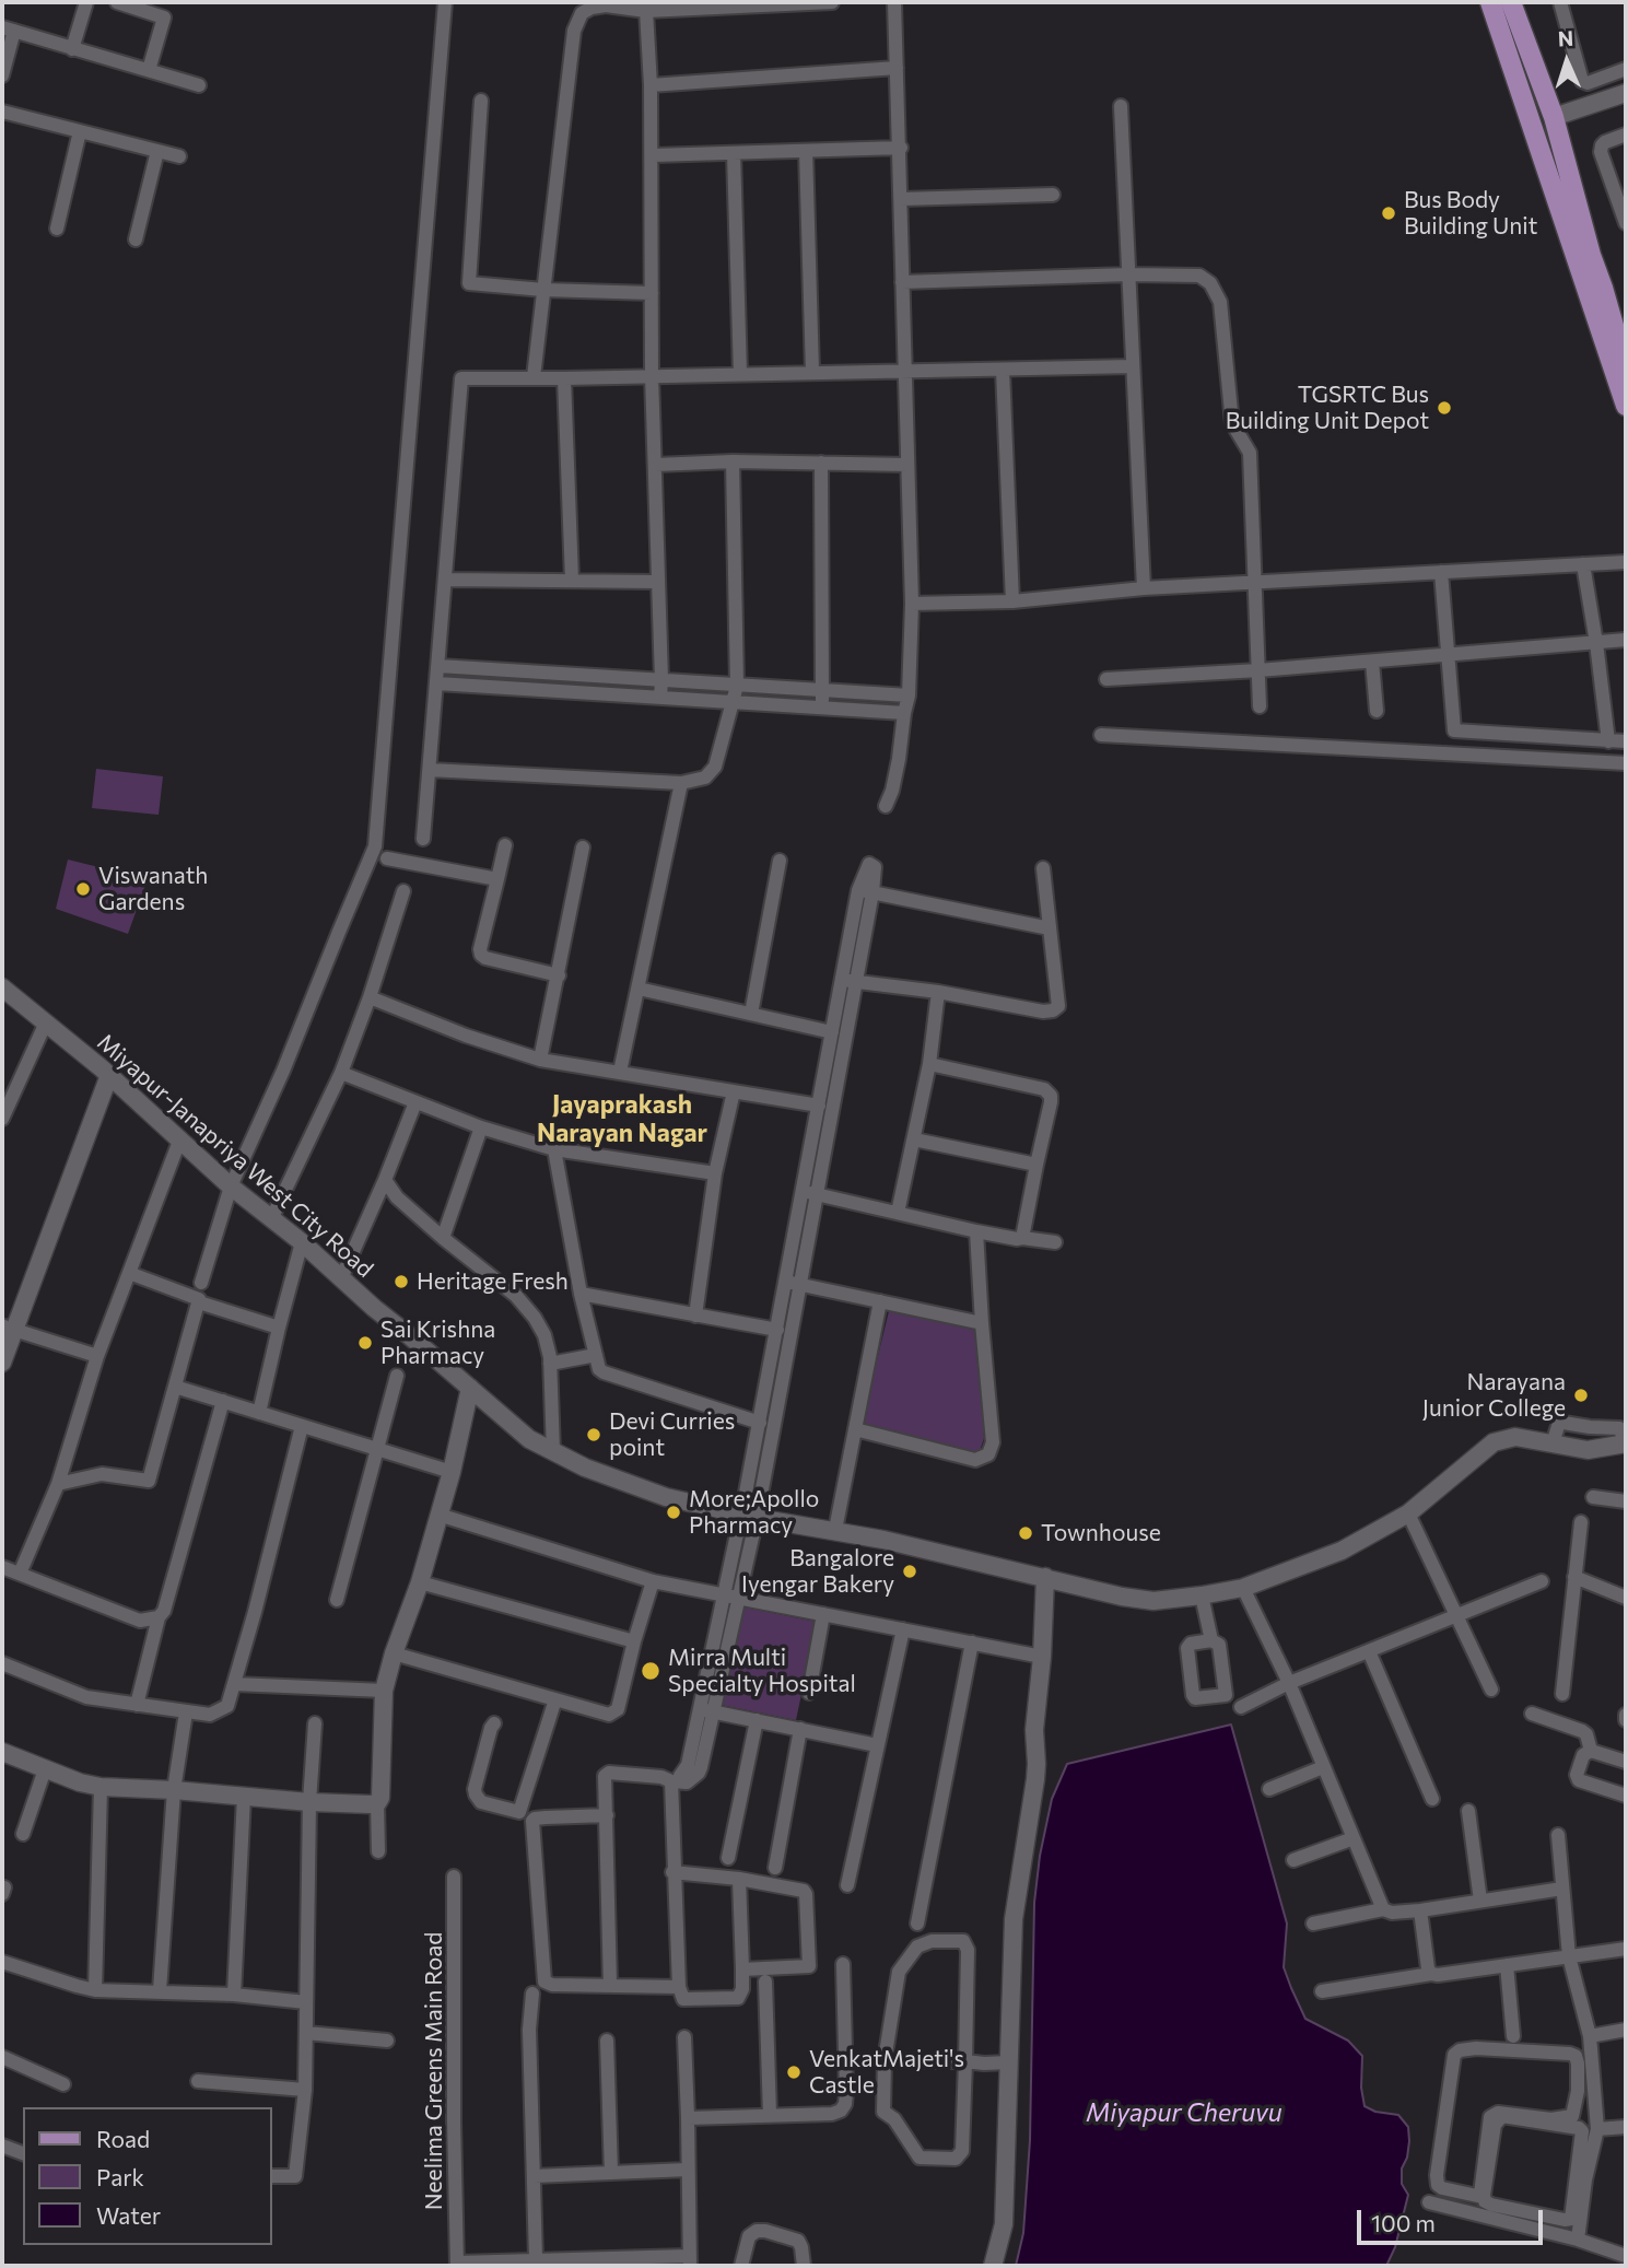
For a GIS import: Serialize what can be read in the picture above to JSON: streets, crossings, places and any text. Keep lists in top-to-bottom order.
{
  "streets": {
    "street": ["Miyapur-Janapriya West City Road", "Neelima Greens Main Road"]
  },
  "districts": ["Jayaprakash Narayan Nagar"],
  "water": ["Miyapur Cheruvu"],
  "places": [
    "Bus Body Building Unit",
    "TGSRTC Bus Building Unit Depot",
    "Viswanath Gardens",
    "Heritage Fresh",
    "Sai Krishna Pharmacy",
    "Narayana Junior College",
    "Devi Curries point",
    "More;Apollo Pharmacy",
    "Townhouse",
    "Bangalore Iyengar Bakery",
    "Mirra Multi Specialty Hospital",
    "VenkatMajeti's Castle"
  ],
  "legend": ["Road", "Park", "Water"],
  "scale_bar": "100 m",
  "north": "top"
}
